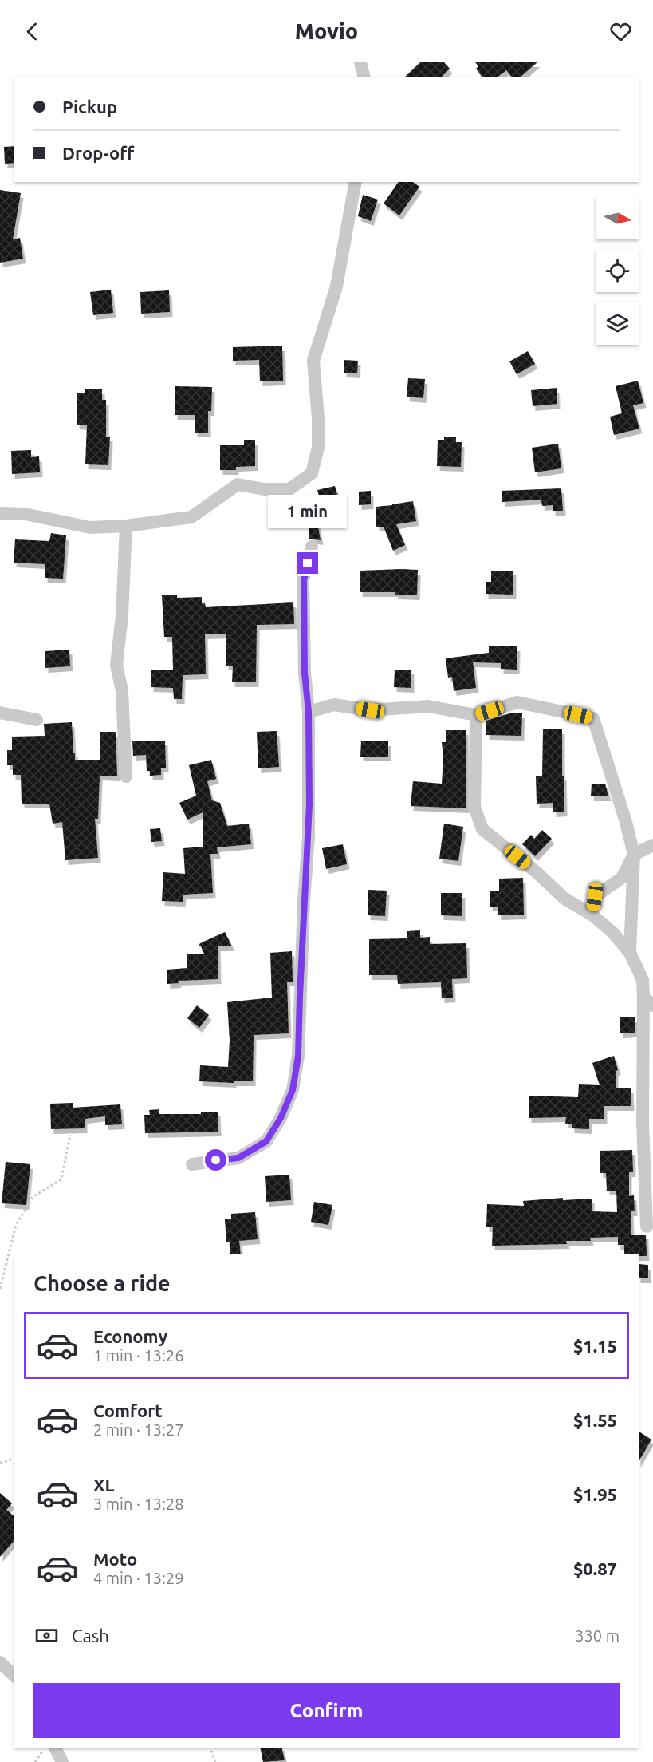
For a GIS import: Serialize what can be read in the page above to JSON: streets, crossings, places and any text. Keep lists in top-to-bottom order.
{
  "north": "right",
  "page": {
    "header": "Movio",
    "banner": ["Pickup", "Drop-off"],
    "bubble": "1 min",
    "heading": "Choose a ride",
    "list": [
      {
        "name": "Economy",
        "note": "1 min · 13:26",
        "value": "$1.15"
      },
      {
        "name": "Comfort",
        "note": "2 min · 13:27",
        "value": "$1.55"
      },
      {
        "name": "XL",
        "note": "3 min · 13:28",
        "value": "$1.95"
      },
      {
        "name": "Moto",
        "note": "4 min · 13:29",
        "value": "$0.87"
      }
    ],
    "pay": ["Cash", "330 m"],
    "buttons": "Confirm"
  }
}
